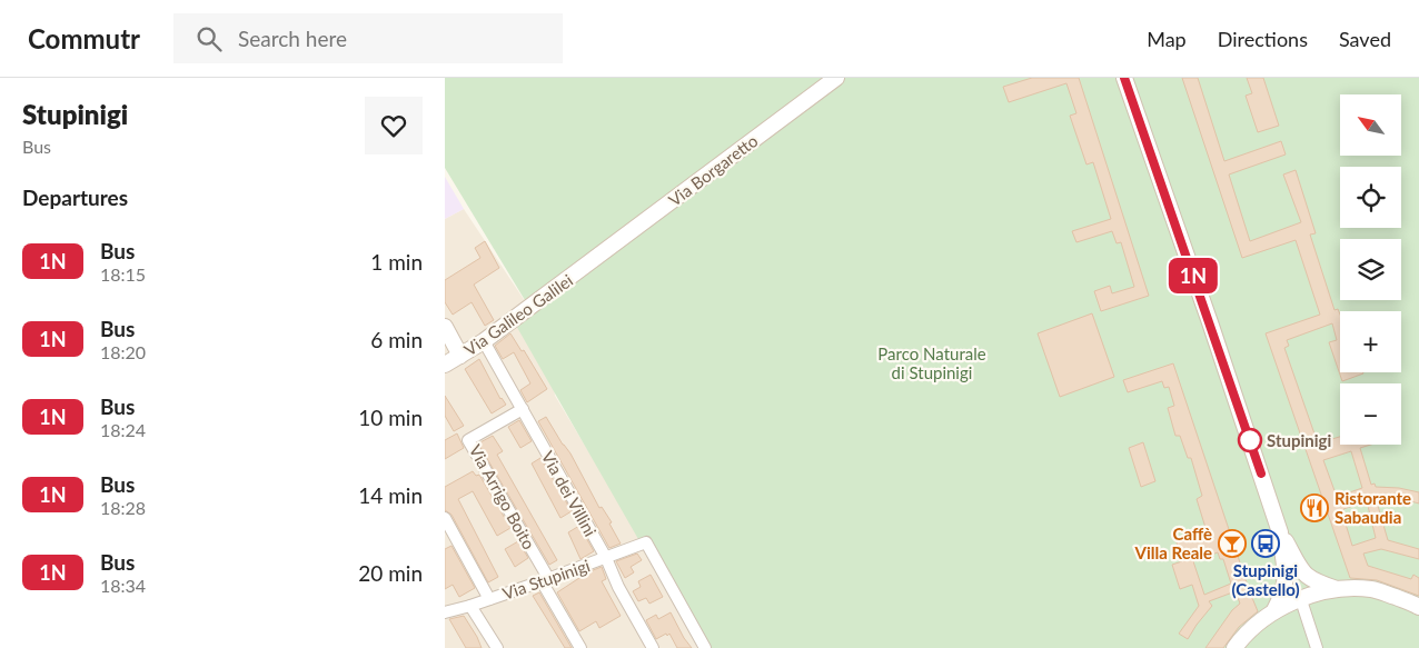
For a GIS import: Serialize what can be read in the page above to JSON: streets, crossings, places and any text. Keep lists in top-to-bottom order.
{
  "streets": {
    "main road": ["Via Borgaretto", "Via Galileo Galilei"],
    "street": ["Via dei Villini", "Via Arrigo Boito", "Via Stupinigi"]
  },
  "crossings": [
    ["Via Borgaretto", "Via Galileo Galilei"],
    ["Via Galileo Galilei", "Via dei Villini"],
    ["Via dei Villini", "Via Arrigo Boito"],
    ["Via dei Villini", "Via Stupinigi"],
    ["Via Arrigo Boito", "Via Stupinigi"]
  ],
  "parks": ["Parco Naturale di Stupinigi"],
  "places": {
    "other": ["Stupinigi"],
    "restaurant": ["Ristorante Sabaudia"],
    "bar": ["Caffè Villa Reale"],
    "bus stop": ["Stupinigi (Castello)"]
  },
  "lines": ["bus line 1N"],
  "north": "top left",
  "page": {
    "header": "Commutr",
    "search": "Search here",
    "nav": ["Map", "Directions", "Saved"],
    "heading": [
      ["Stupinigi", "Bus"],
      "Departures"
    ],
    "on_map": "1N",
    "map_buttons": ["+", "−"],
    "list": [
      {
        "mark": "1N",
        "name": "Bus",
        "note": "18:15",
        "value": "1 min"
      },
      {
        "mark": "1N",
        "name": "Bus",
        "note": "18:20",
        "value": "6 min"
      },
      {
        "mark": "1N",
        "name": "Bus",
        "note": "18:24",
        "value": "10 min"
      },
      {
        "mark": "1N",
        "name": "Bus",
        "note": "18:28",
        "value": "14 min"
      },
      {
        "mark": "1N",
        "name": "Bus",
        "note": "18:34",
        "value": "20 min"
      }
    ]
  }
}
